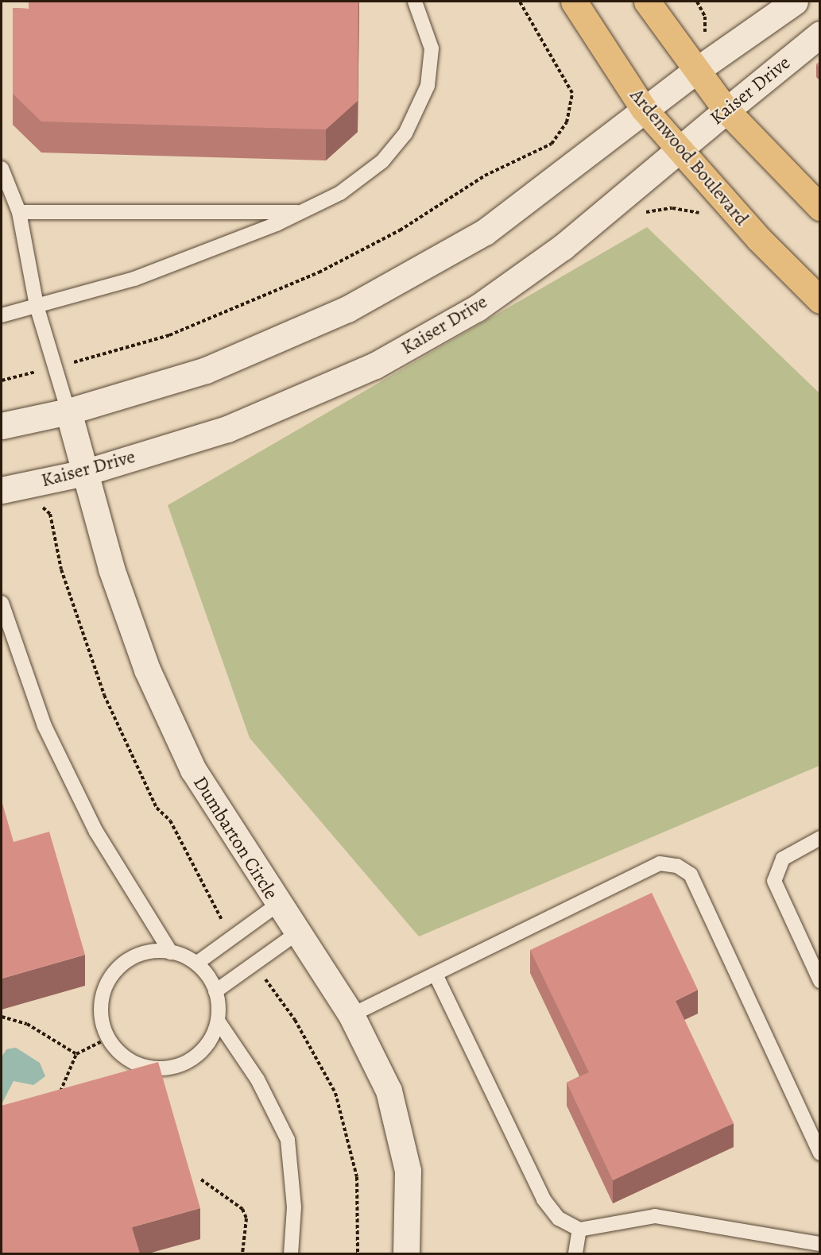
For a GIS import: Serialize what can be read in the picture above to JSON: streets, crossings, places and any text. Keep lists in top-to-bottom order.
{
  "streets": {
    "main road": ["Ardenwood Boulevard"],
    "street": ["Kaiser Drive", "Dumbarton Circle"]
  },
  "crossings": [
    ["Kaiser Drive", "Ardenwood Boulevard"],
    ["Kaiser Drive", "Dumbarton Circle"]
  ]
}
